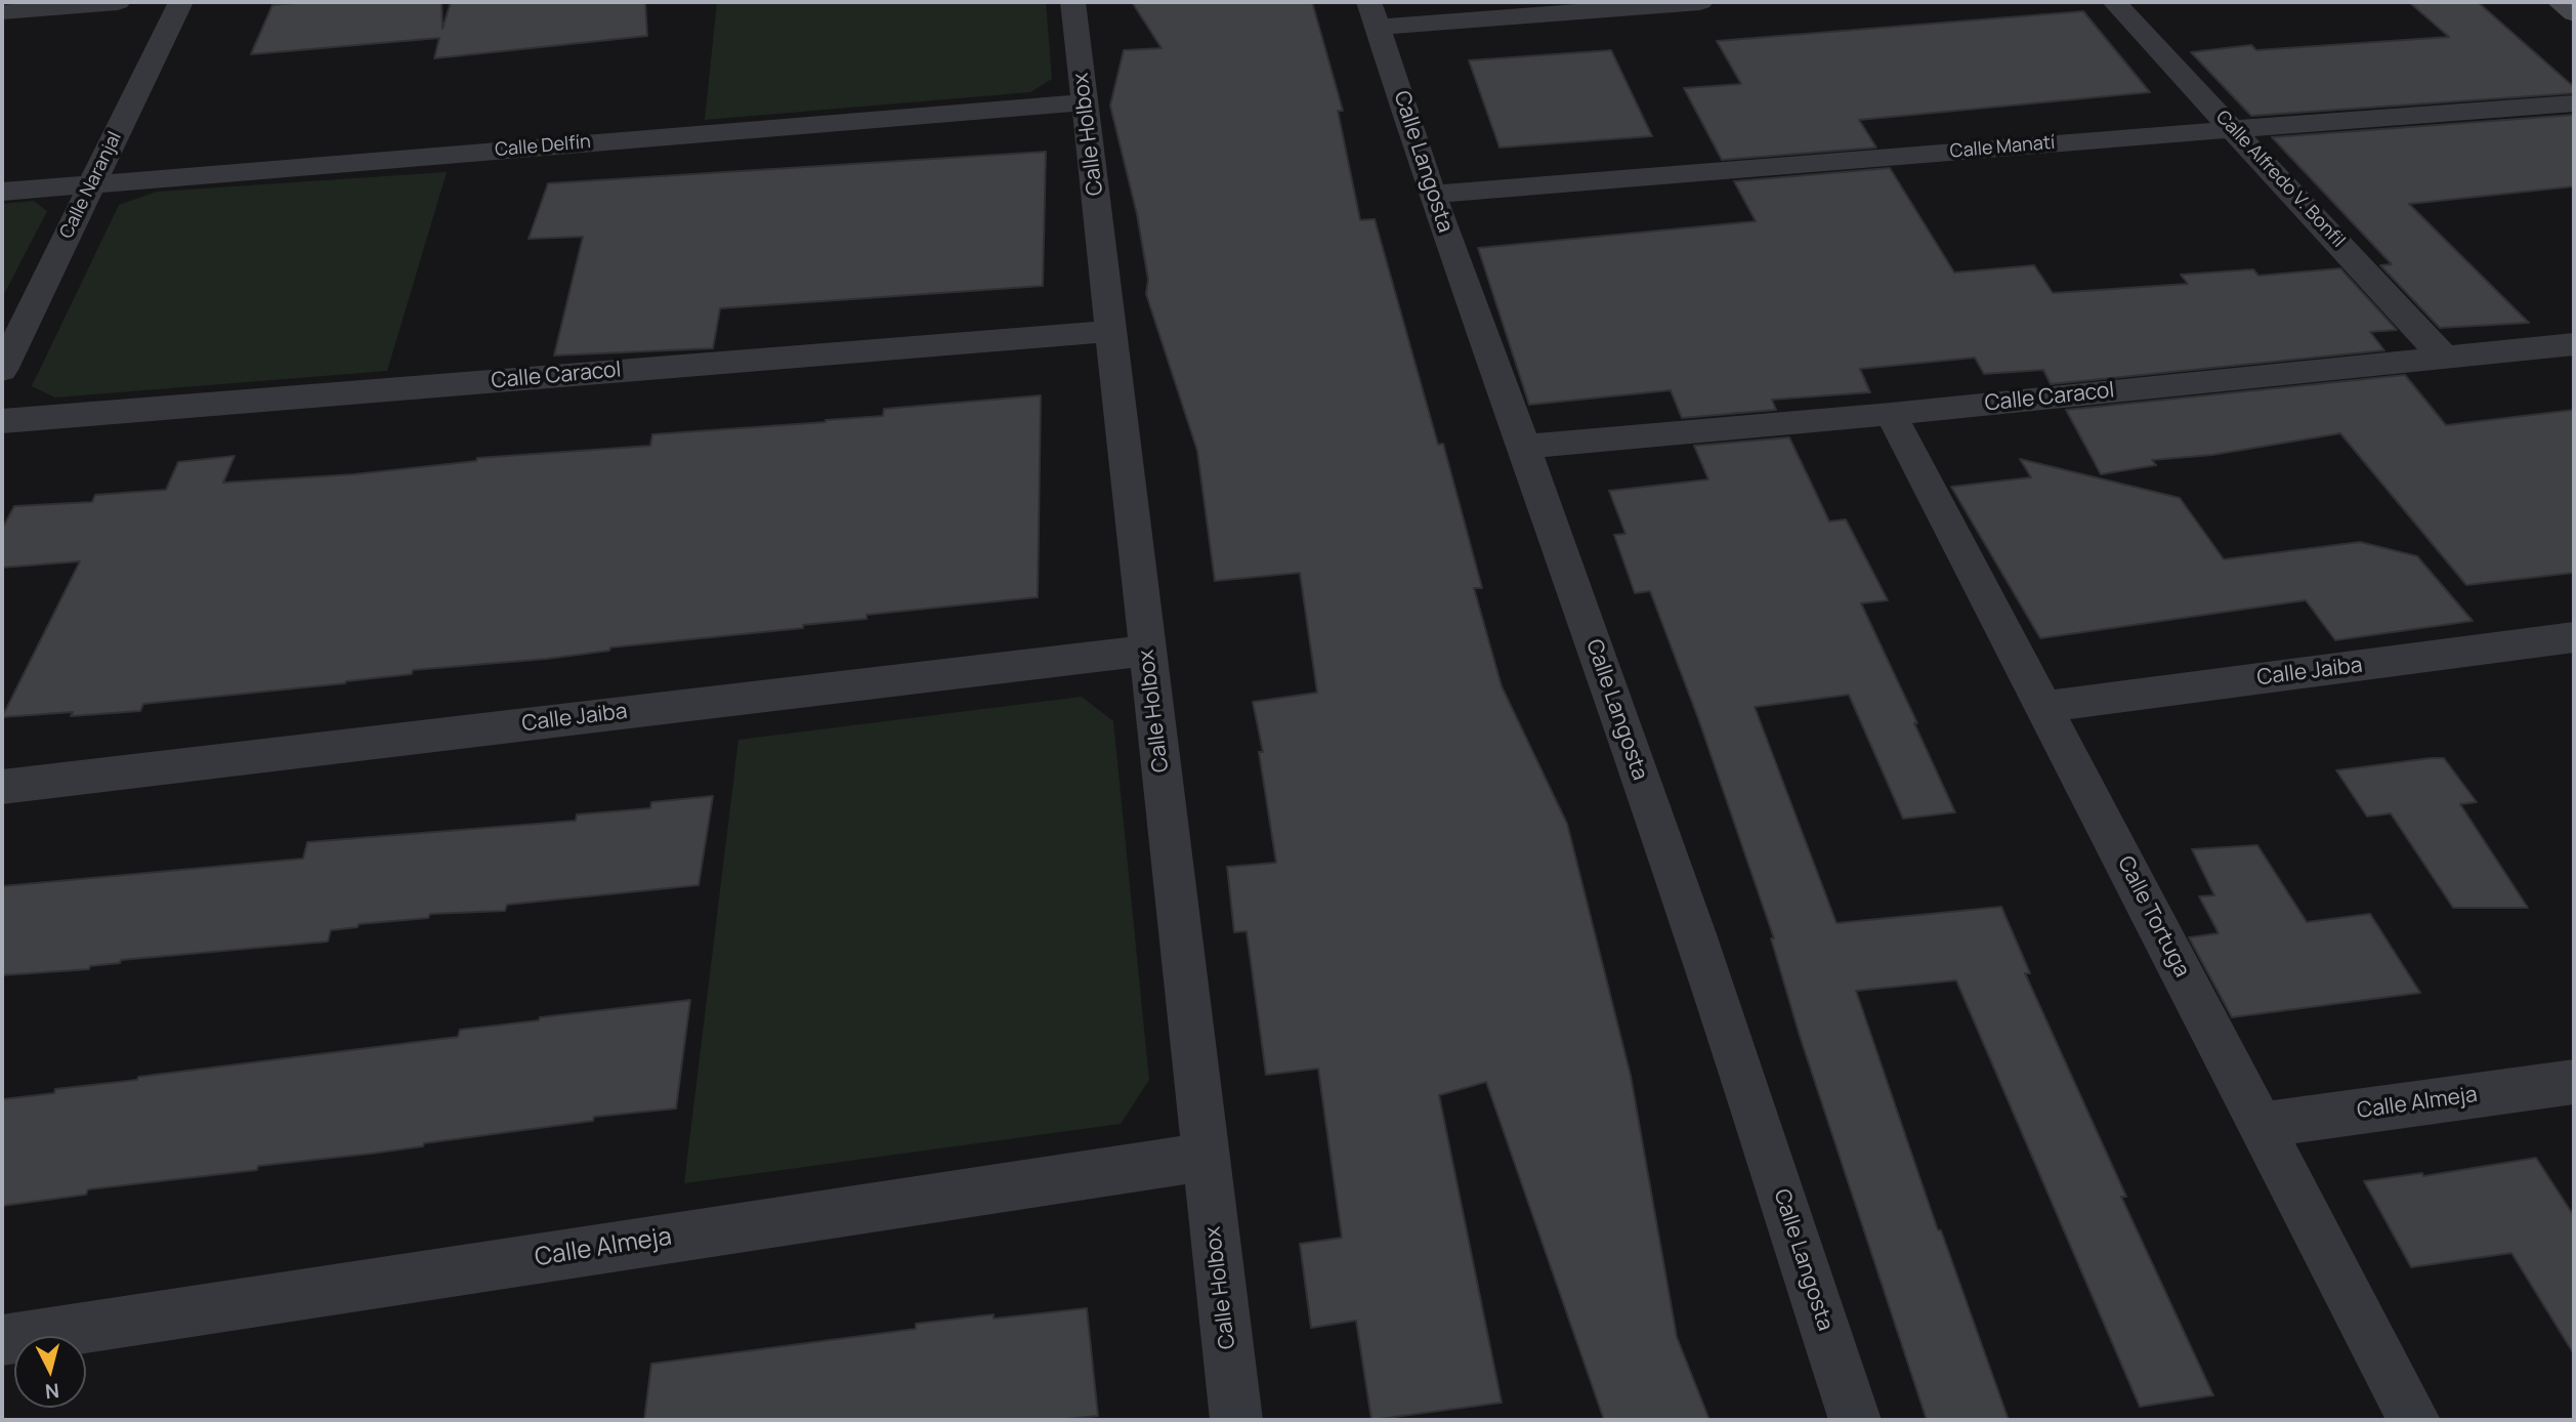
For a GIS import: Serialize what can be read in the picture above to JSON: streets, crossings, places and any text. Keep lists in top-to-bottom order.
{
  "streets": {
    "street": [
      "Calle Holbox",
      "Calle Delfín",
      "Calle Manatí",
      "Calle Langosta",
      "Calle Alfredo V. Bonfil",
      "Calle Naranjal",
      "Calle Caracol",
      "Calle Jaiba",
      "Calle Tortuga",
      "Calle Almeja"
    ]
  },
  "crossings": [
    ["Calle Holbox", "Calle Delfín"],
    ["Calle Holbox", "Calle Caracol"],
    ["Calle Holbox", "Calle Jaiba"],
    ["Calle Holbox", "Calle Almeja"],
    ["Calle Delfín", "Calle Naranjal"],
    ["Calle Manatí", "Calle Langosta"],
    ["Calle Manatí", "Calle Alfredo V. Bonfil"],
    ["Calle Langosta", "Calle Caracol"],
    ["Calle Alfredo V. Bonfil", "Calle Caracol"],
    ["Calle Caracol", "Calle Tortuga"],
    ["Calle Jaiba", "Calle Tortuga"],
    ["Calle Tortuga", "Calle Almeja"]
  ],
  "north": "bottom"
}
